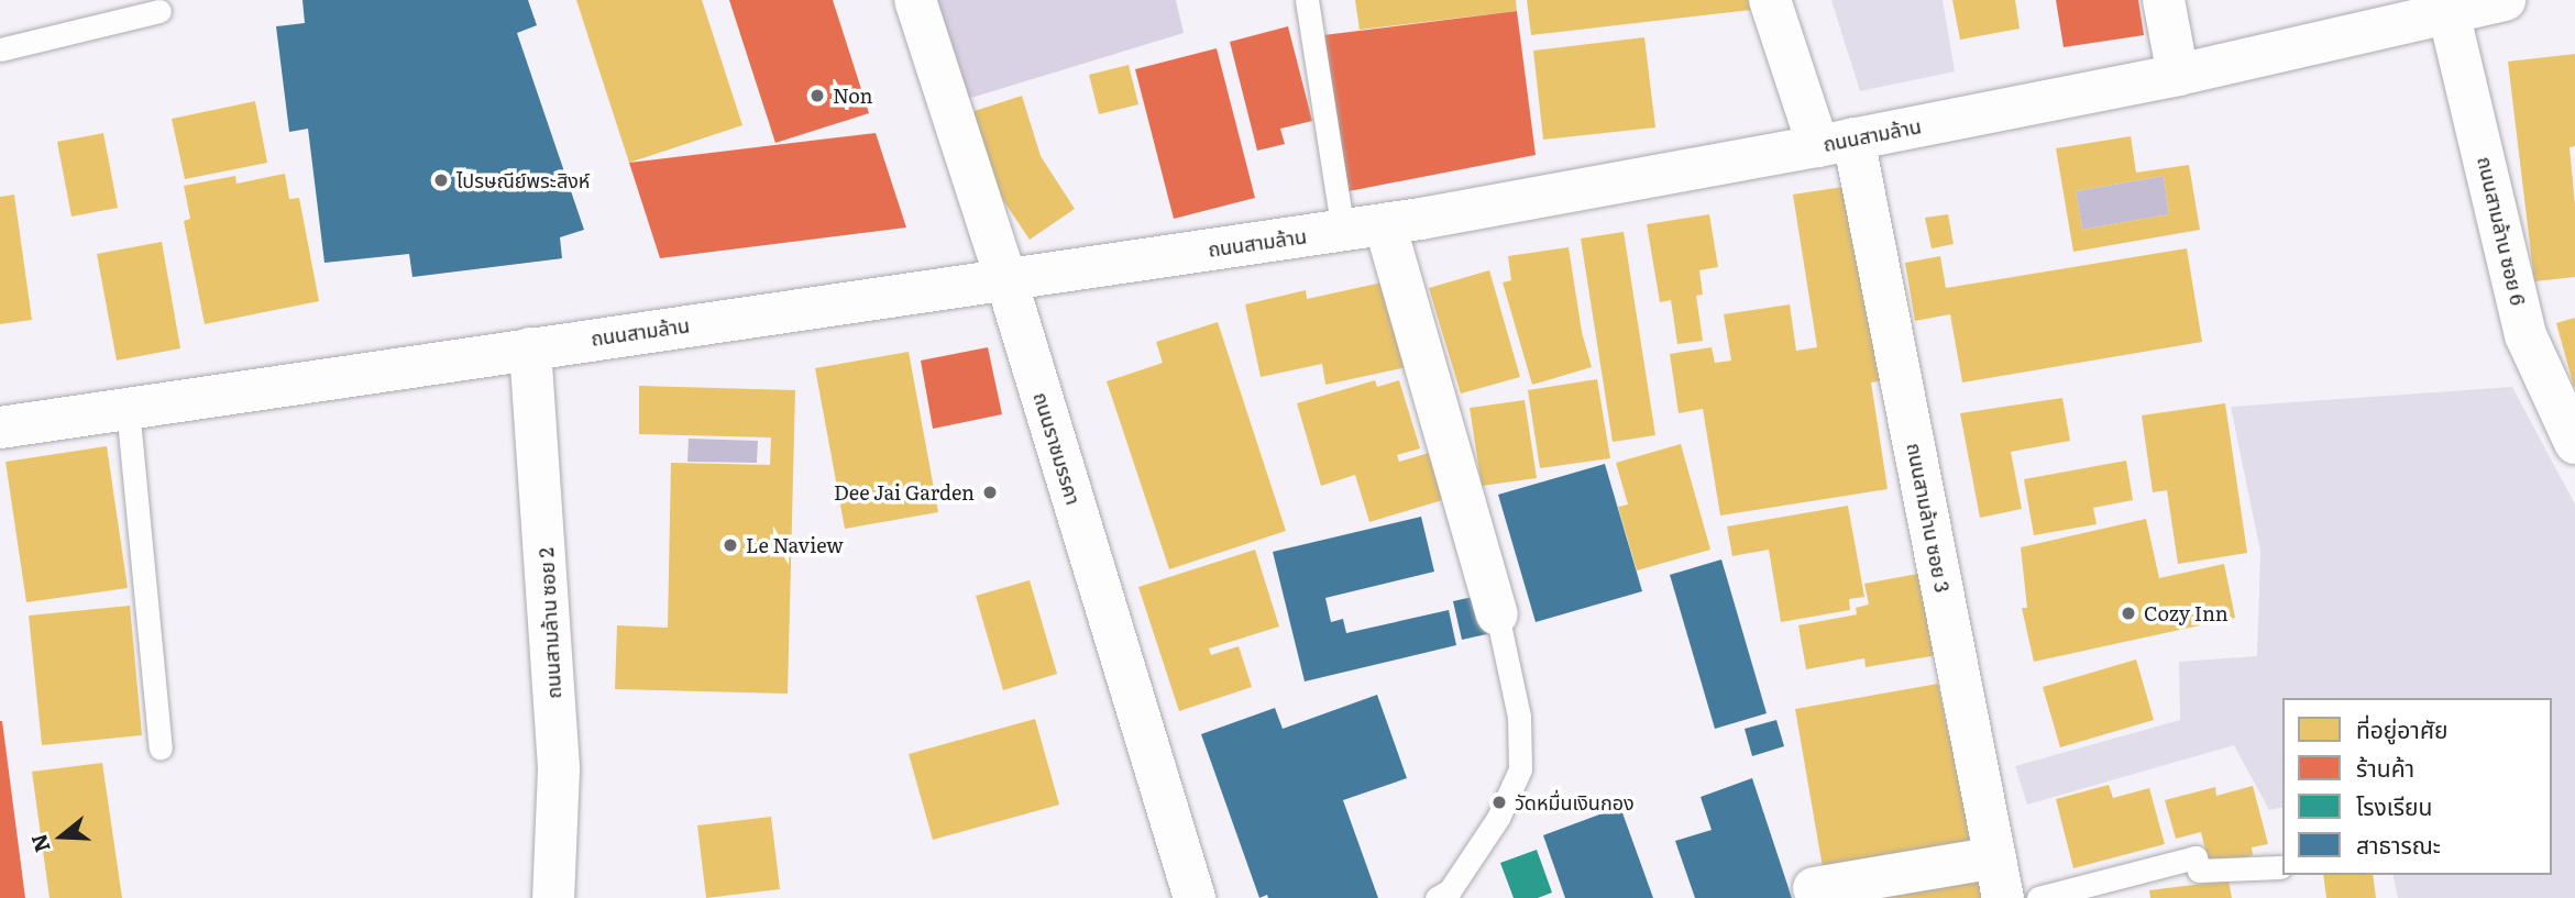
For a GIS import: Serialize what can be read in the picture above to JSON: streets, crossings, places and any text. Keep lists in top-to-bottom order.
{
  "streets": {
    "street": [
      "ถนนสามล้าน",
      "ถนนสามล้าน ซอย 6",
      "ถนนราชมรรคา",
      "ถนนสามล้าน ซอย 3",
      "ถนนสามล้าน ซอย 2"
    ]
  },
  "crossings": [
    ["ถนนสามล้าน", "ถนนสามล้าน ซอย 6"],
    ["ถนนสามล้าน", "ถนนราชมรรคา"],
    ["ถนนสามล้าน", "ถนนสามล้าน ซอย 3"],
    ["ถนนสามล้าน", "ถนนสามล้าน ซอย 2"]
  ],
  "places": [
    "Non",
    "ไปรษณีย์พระสิงห์",
    "Dee Jai Garden",
    "Le Naview",
    "Cozy Inn",
    "วัดหมื่นเงินกอง"
  ],
  "legend": [
    "ที่อยู่อาศัย",
    "ร้านค้า",
    "โรงเรียน",
    "สาธารณะ"
  ],
  "north": "left"
}
